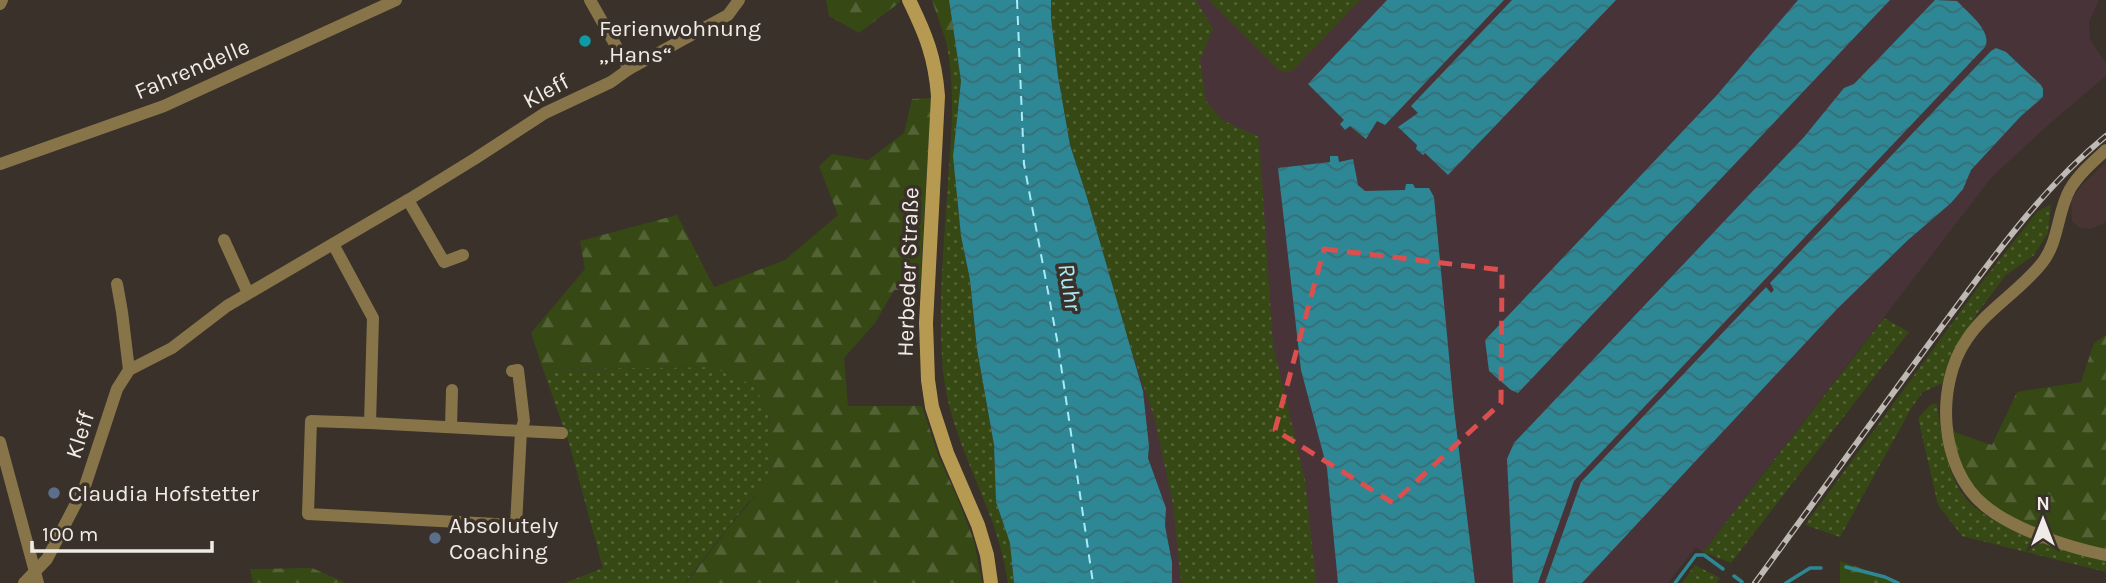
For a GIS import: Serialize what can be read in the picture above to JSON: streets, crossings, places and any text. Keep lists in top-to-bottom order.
{
  "streets": {
    "main road": ["Herbeder Straße"],
    "street": ["Fahrendelle", "Kleff"]
  },
  "water": ["Ruhr"],
  "places": ["Ferienwohnung „Hans“", "Claudia Hofstetter", "Absolutely Coaching"],
  "scale_bar": "100 m",
  "north": "top"
}
